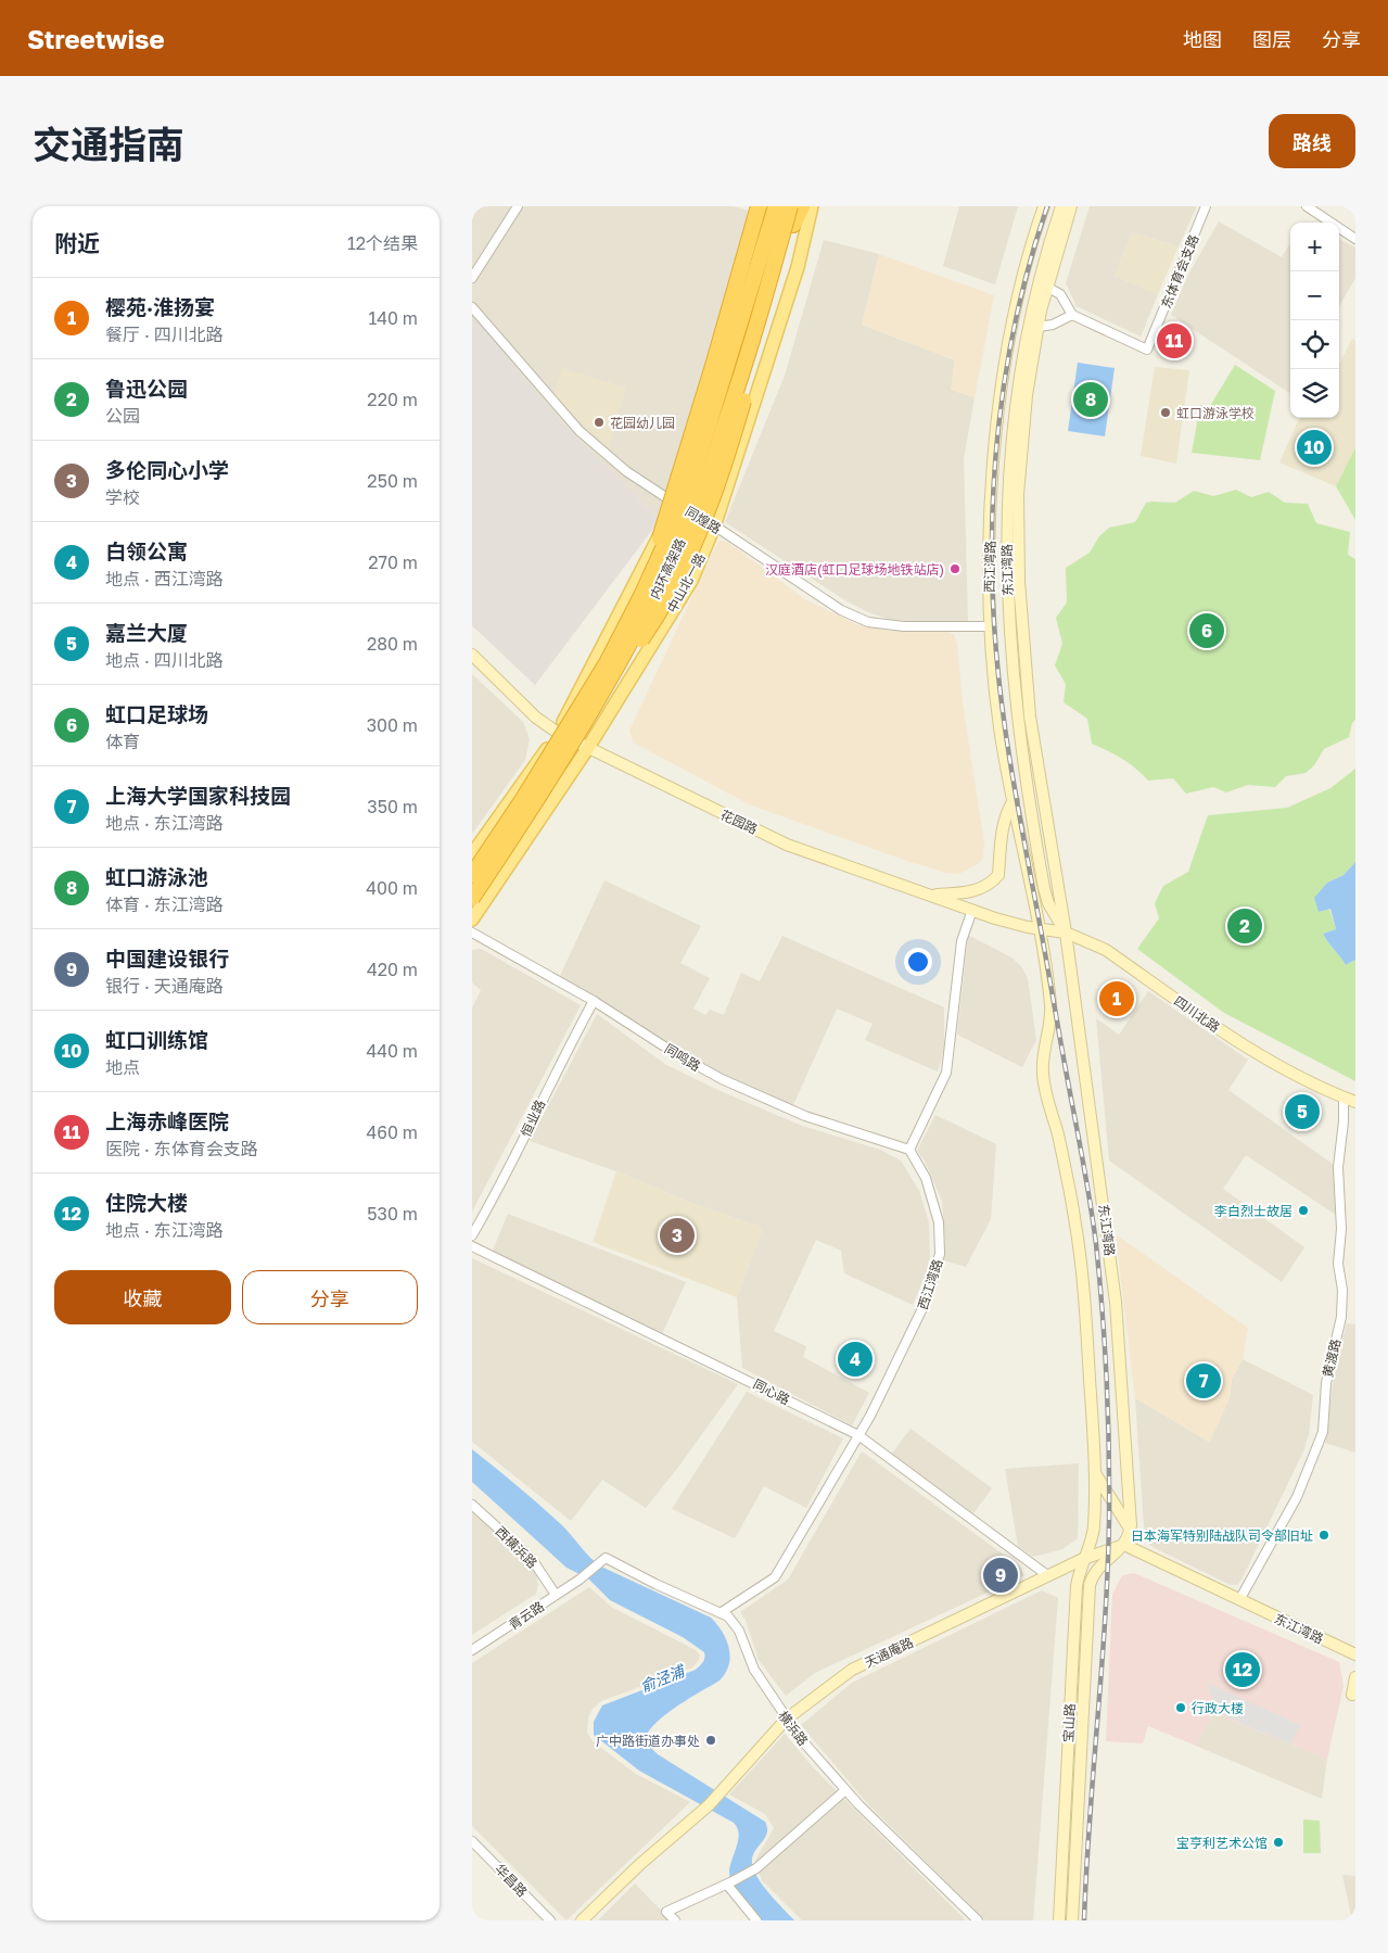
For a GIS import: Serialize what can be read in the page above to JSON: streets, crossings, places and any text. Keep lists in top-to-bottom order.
{
  "streets": {
    "highway": ["内环高架路"],
    "main road": [
      "西江湾路",
      "东江湾路",
      "中山北一路",
      "花园路",
      "四川北路",
      "天通庵路",
      "宝山路"
    ],
    "street": [
      "东体育会支路",
      "同煌路",
      "同鸣路",
      "恒业路",
      "黄渡路",
      "同心路",
      "西横浜路",
      "青云路",
      "横浜路",
      "华昌路"
    ]
  },
  "crossings": [
    ["同煌路", "西江湾路"],
    ["同煌路", "中山北一路"],
    ["西江湾路", "花园路"],
    ["西江湾路", "四川北路"],
    ["西江湾路", "同鸣路"],
    ["西江湾路", "同心路"],
    ["西江湾路", "横浜路"],
    ["东江湾路", "四川北路"],
    ["东江湾路", "黄渡路"],
    ["东江湾路", "宝山路"],
    ["中山北一路", "花园路"],
    ["花园路", "四川北路"],
    ["四川北路", "黄渡路"],
    ["同鸣路", "恒业路"],
    ["同心路", "天通庵路"],
    ["西横浜路", "青云路"],
    ["青云路", "横浜路"],
    ["天通庵路", "宝山路"],
    ["天通庵路", "横浜路"]
  ],
  "water": ["俞泾浦"],
  "places": [
    "虹口游泳学校",
    "花园幼儿园",
    "汉庭酒店(虹口足球场地铁站店)",
    "李白烈士故居",
    "日本海军特别陆战队司令部旧址",
    "行政大楼",
    "广中路街道办事处",
    "宝亨利艺术公馆"
  ],
  "page": {
    "header": "Streetwise",
    "nav": ["地图", "图层", "分享"],
    "title": "交通指南",
    "buttons": [
      "路线",
      ["收藏", "分享"]
    ],
    "heading": ["附近", "12个结果"],
    "map_buttons": ["+", "−"],
    "list": [
      {
        "mark": "1",
        "name": "樱苑·淮扬宴",
        "note": "餐厅 · 四川北路",
        "value": "140 m"
      },
      {
        "mark": "2",
        "name": "鲁迅公园",
        "note": "公园",
        "value": "220 m"
      },
      {
        "mark": "3",
        "name": "多伦同心小学",
        "note": "学校",
        "value": "250 m"
      },
      {
        "mark": "4",
        "name": "白领公寓",
        "note": "地点 · 西江湾路",
        "value": "270 m"
      },
      {
        "mark": "5",
        "name": "嘉兰大厦",
        "note": "地点 · 四川北路",
        "value": "280 m"
      },
      {
        "mark": "6",
        "name": "虹口足球场",
        "note": "体育",
        "value": "300 m"
      },
      {
        "mark": "7",
        "name": "上海大学国家科技园",
        "note": "地点 · 东江湾路",
        "value": "350 m"
      },
      {
        "mark": "8",
        "name": "虹口游泳池",
        "note": "体育 · 东江湾路",
        "value": "400 m"
      },
      {
        "mark": "9",
        "name": "中国建设银行",
        "note": "银行 · 天通庵路",
        "value": "420 m"
      },
      {
        "mark": "10",
        "name": "虹口训练馆",
        "note": "地点",
        "value": "440 m"
      },
      {
        "mark": "11",
        "name": "上海赤峰医院",
        "note": "医院 · 东体育会支路",
        "value": "460 m"
      },
      {
        "mark": "12",
        "name": "住院大楼",
        "note": "地点 · 东江湾路",
        "value": "530 m"
      }
    ],
    "pins": [
      "11",
      "8",
      "10",
      "6",
      "2",
      "1",
      "5",
      "3",
      "4",
      "7",
      "9",
      "12"
    ]
  }
}
